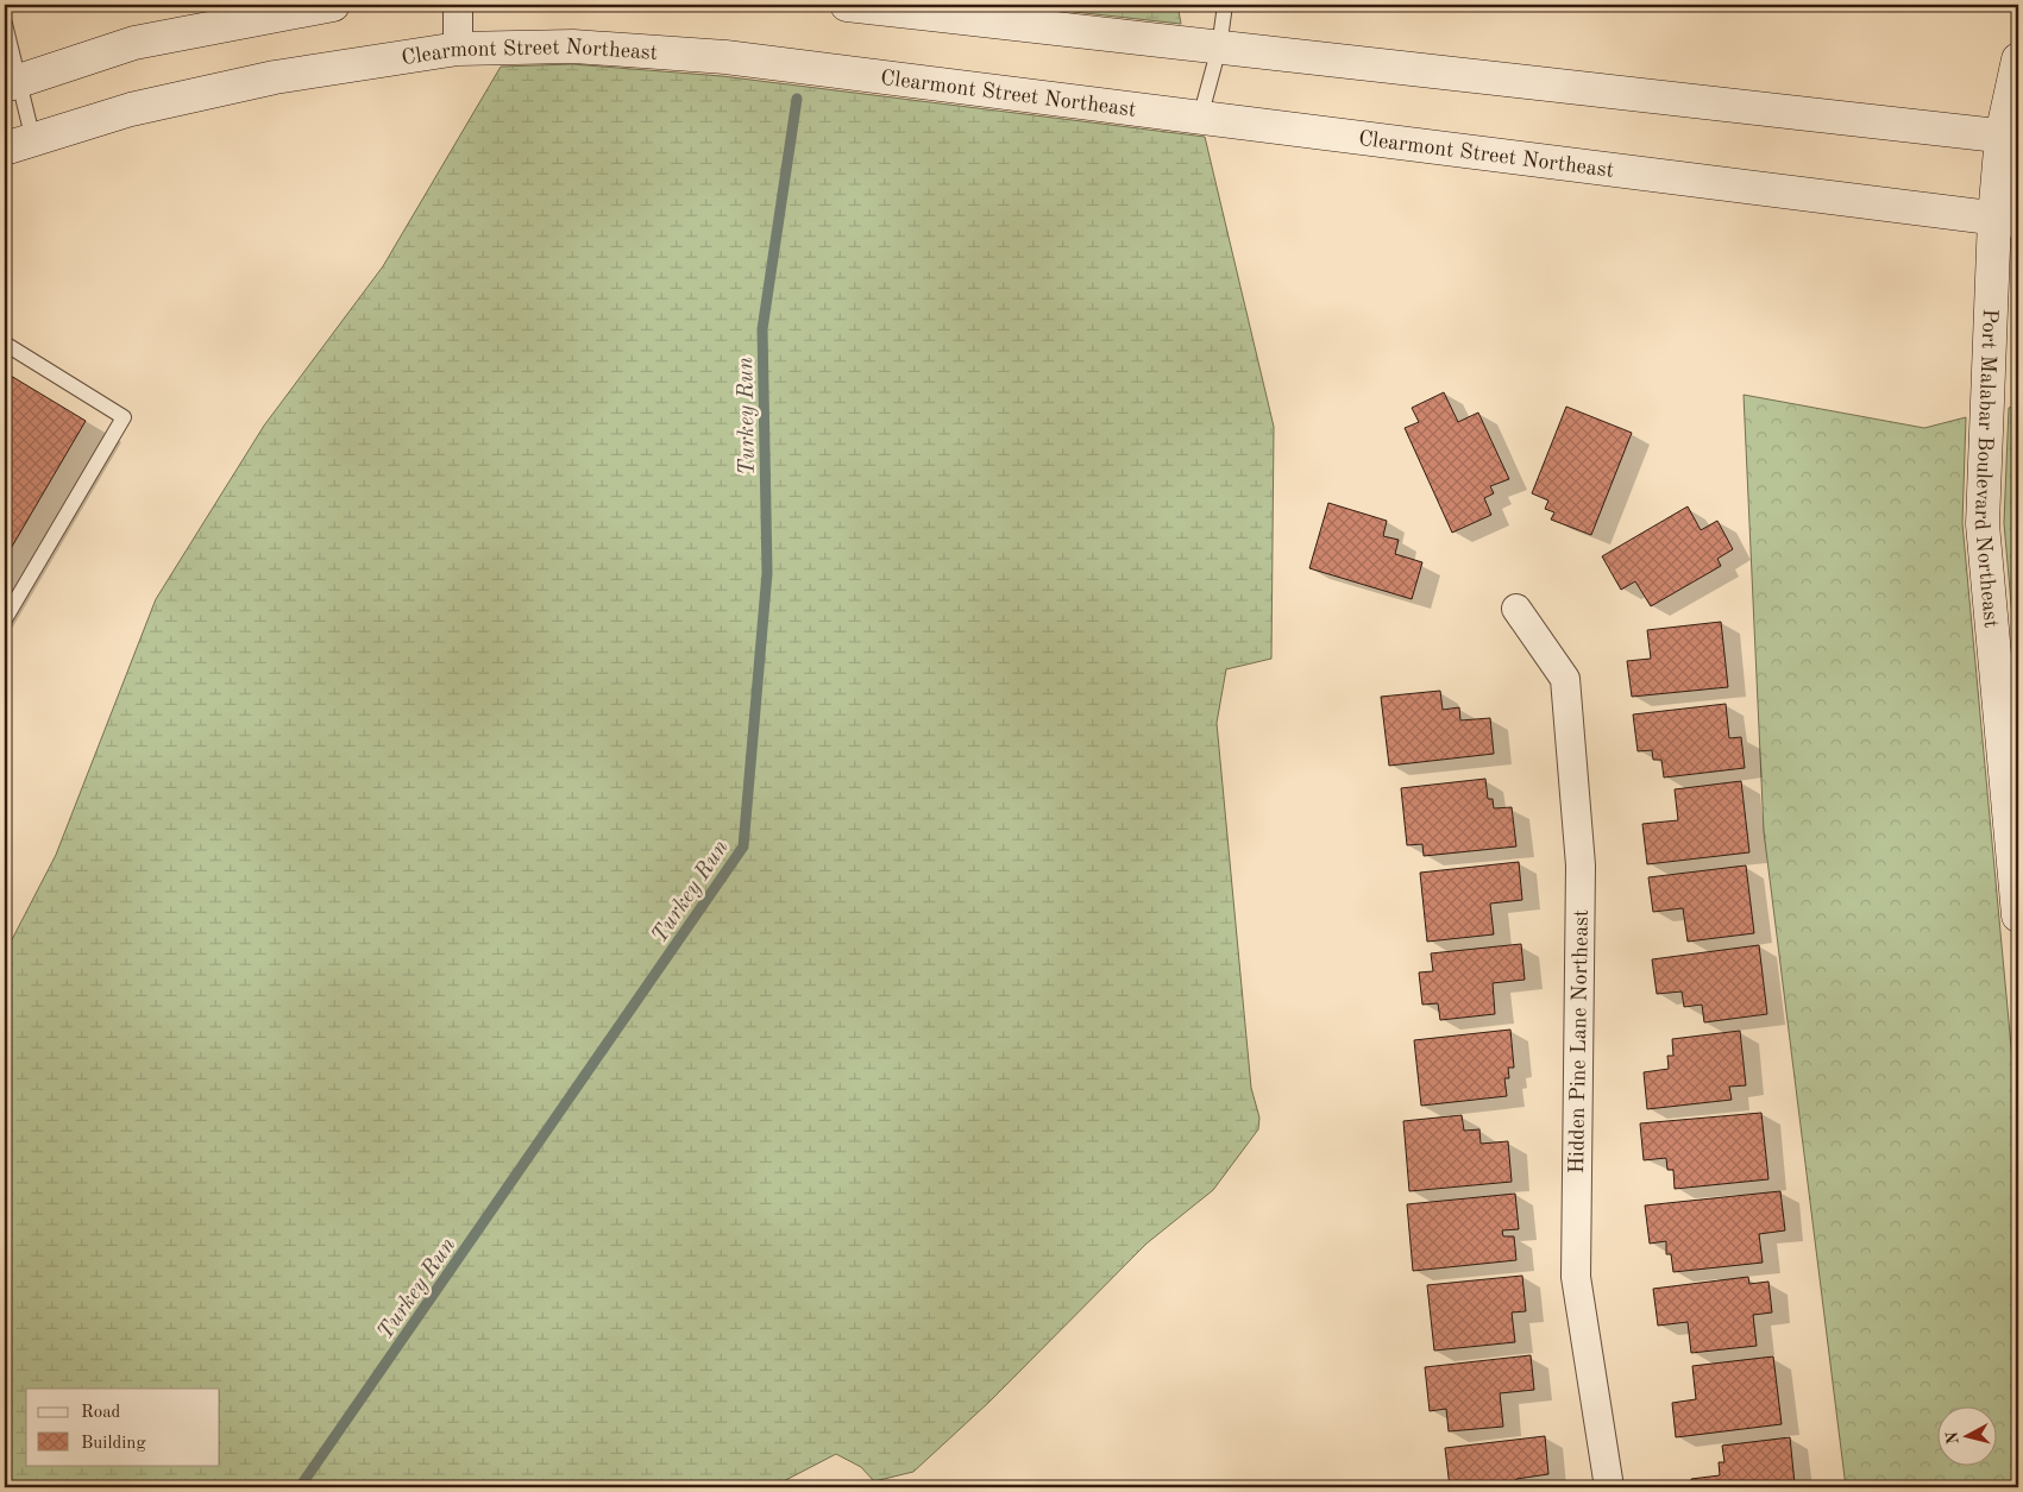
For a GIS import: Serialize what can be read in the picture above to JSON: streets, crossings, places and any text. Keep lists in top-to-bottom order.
{
  "streets": {
    "street": ["Clearmont Street Northeast", "Port Malabar Boulevard Northeast", "Hidden Pine Lane Northeast"]
  },
  "crossings": [
    ["Clearmont Street Northeast", "Port Malabar Boulevard Northeast"]
  ],
  "water": ["Turkey Run"],
  "legend": ["Road", "Building"],
  "north": "left"
}
